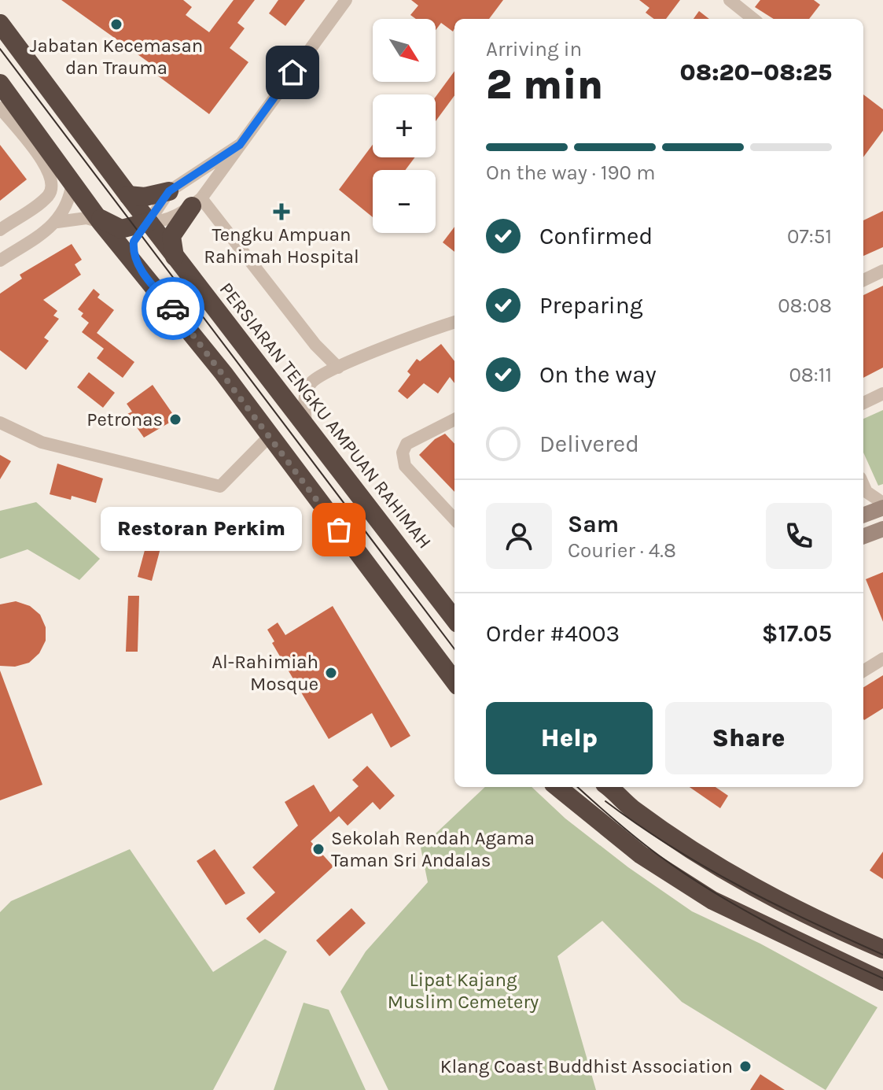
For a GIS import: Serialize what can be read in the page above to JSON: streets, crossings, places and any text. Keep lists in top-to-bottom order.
{
  "streets": {
    "highway": ["PERSIARAN TENGKU AMPUAN RAHIMAH"]
  },
  "parks": ["Lipat Kajang Muslim Cemetery"],
  "places": {
    "other": [
      "Jabatan Kecemasan dan Trauma",
      "Petronas",
      "Restoran Perkim",
      "Al-Rahimiah Mosque",
      "Sekolah Rendah Agama Taman Sri Andalas",
      "Klang Coast Buddhist Association"
    ],
    "health": ["Tengku Ampuan Rahimah Hospital"]
  },
  "north": "bottom right",
  "page": {
    "map_buttons": ["+", "−"],
    "heading": ["2 min", "Arriving in", "08:20–08:25"],
    "panel": [
      "Sam",
      "Courier · 4.8",
      "Order #4003",
      "$17.05"
    ],
    "bar": "On the way · 190 m",
    "list": [
      ["Confirmed", "07:51"],
      ["Preparing", "08:08"],
      ["On the way", "08:11"],
      "Delivered"
    ],
    "bubble": "Restoran Perkim",
    "buttons": ["Help", "Share"]
  }
}
